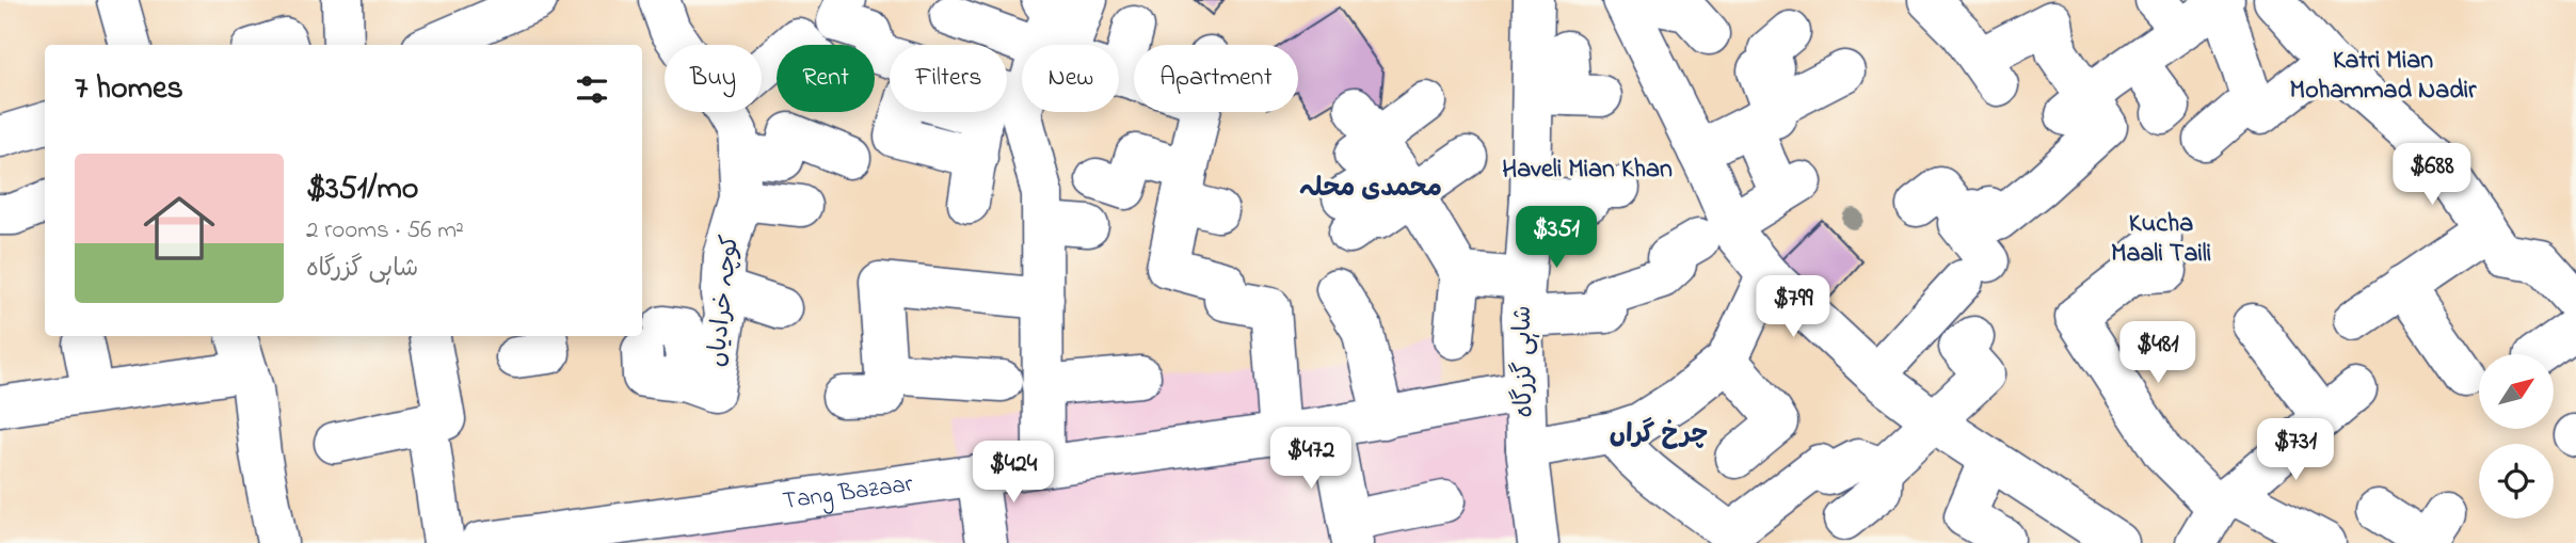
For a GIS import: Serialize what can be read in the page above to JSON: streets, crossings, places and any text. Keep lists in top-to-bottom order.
{
  "streets": {
    "street": ["کوچہ خرادیاں", "شاہی گزرگاہ", "Tang Bazaar"]
  },
  "crossings": [
    ["شاہی گزرگاہ", "Tang Bazaar"]
  ],
  "districts": [
    "Katri Mian Mohammad Nadir",
    "Haveli Mian Khan",
    "محمدی محلہ",
    "Kucha Maali Taili",
    "چرخ گراں"
  ],
  "north": "top right",
  "page": {
    "chip": [
      "Buy",
      "Rent",
      "Filters",
      "New",
      "Apartment"
    ],
    "heading": "7 homes",
    "list": [
      {
        "name": "$351/mo",
        "note": "2 rooms · 56 m² · شاہی گزرگاہ"
      }
    ],
    "price": [
      "$688",
      "$351",
      "$799",
      "$481",
      "$731",
      "$472",
      "$424"
    ]
  }
}
